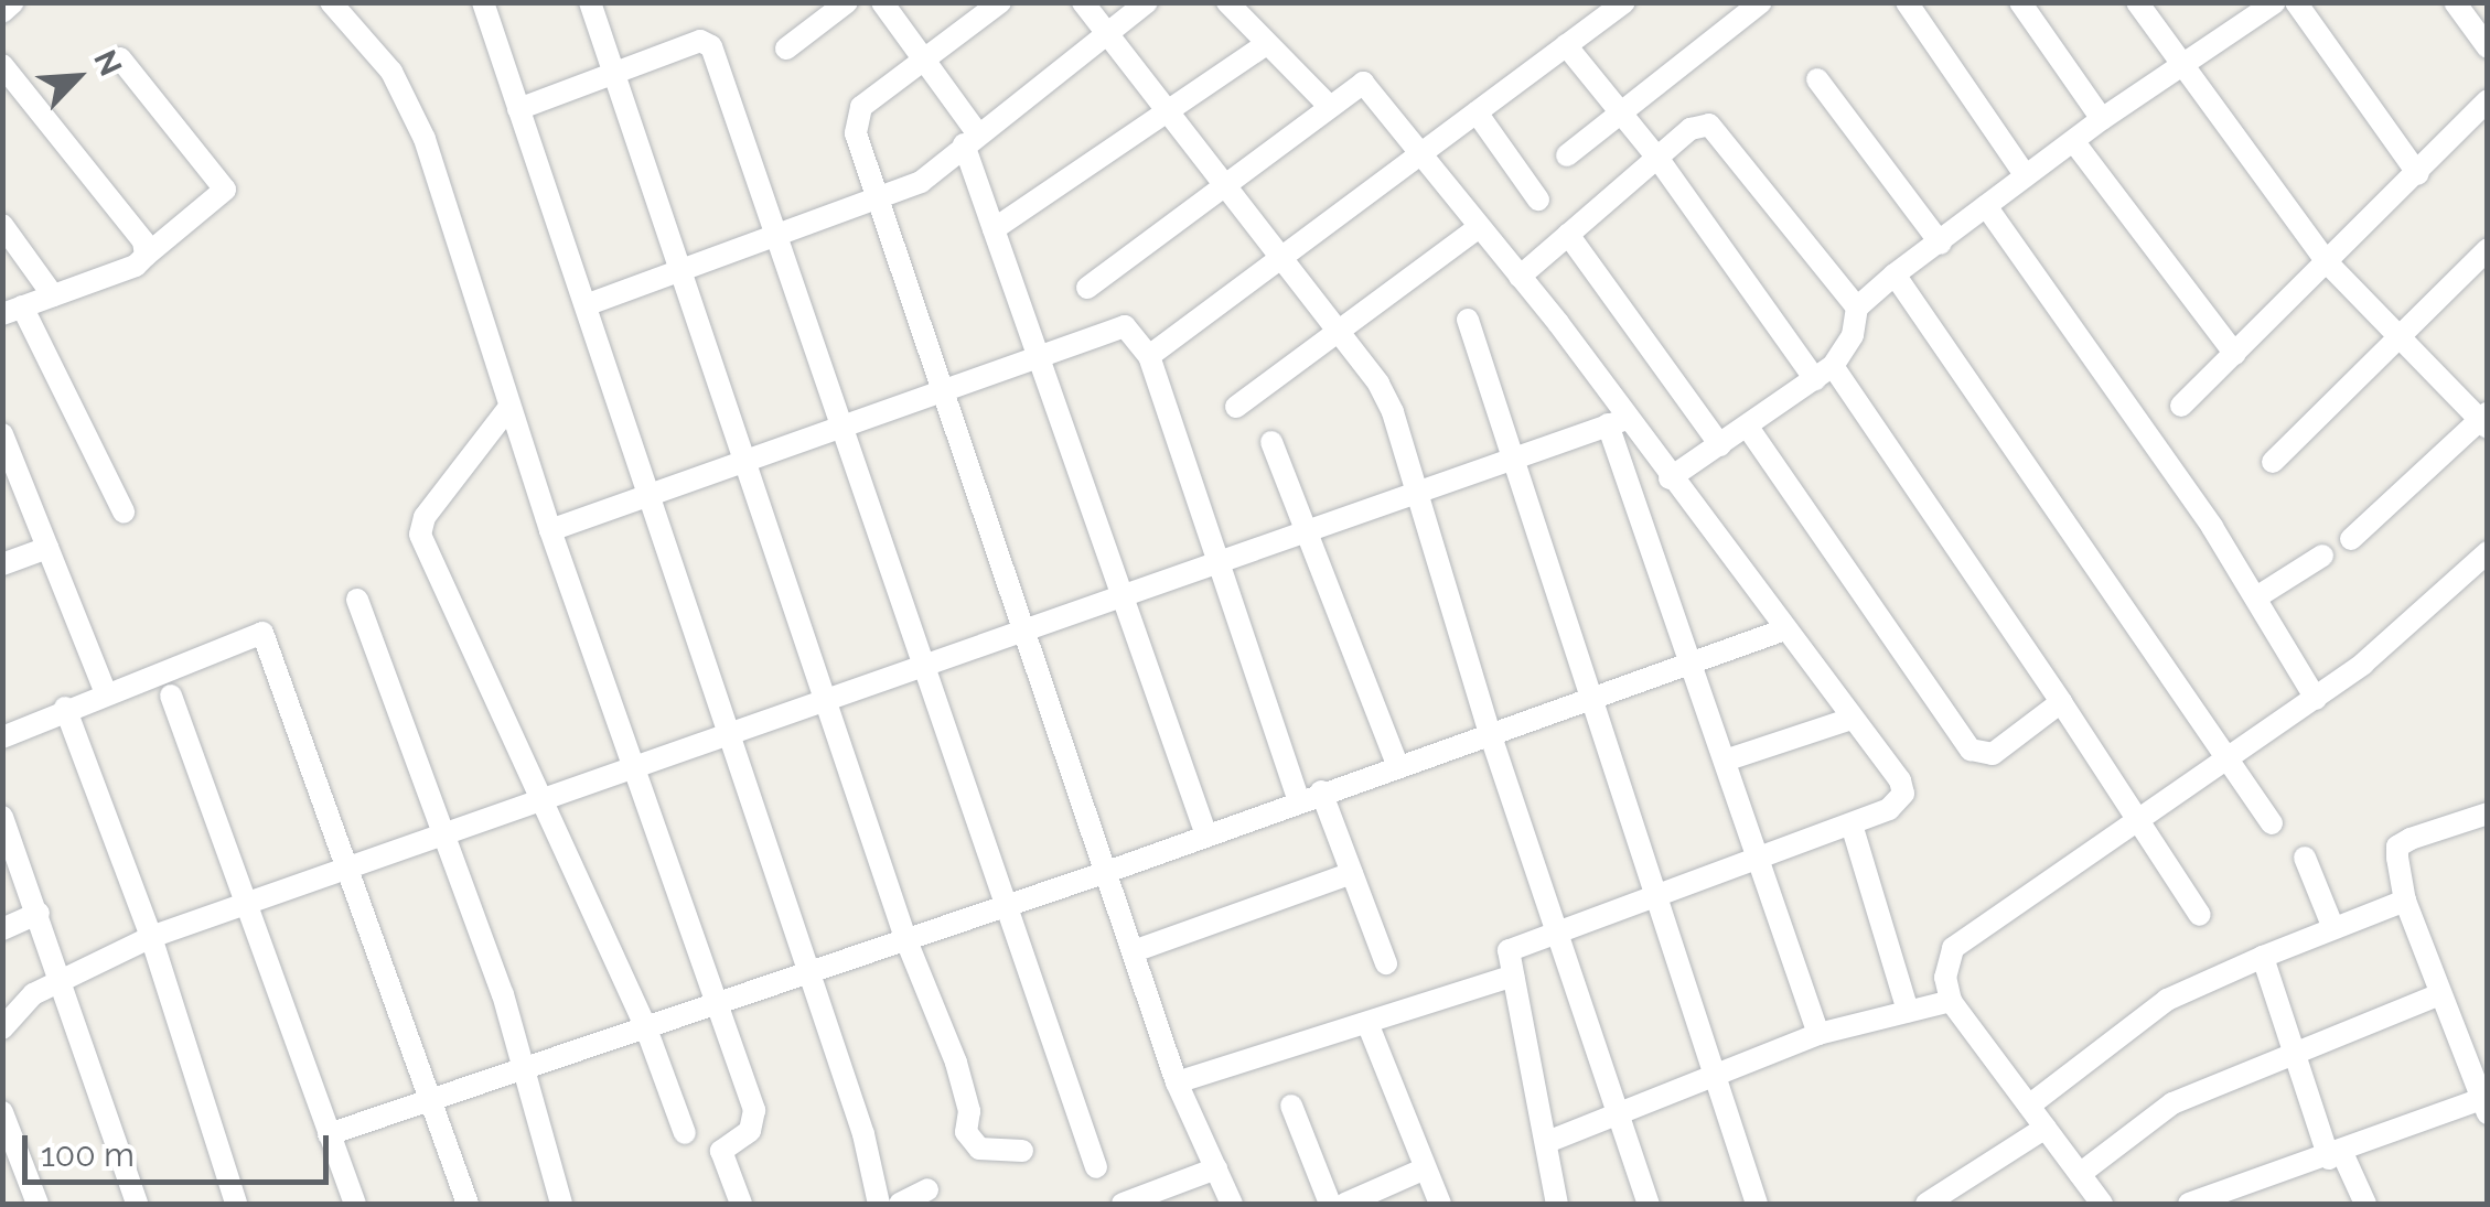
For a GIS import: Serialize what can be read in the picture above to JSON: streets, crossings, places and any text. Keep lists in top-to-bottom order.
{
  "scale_bar": "100 m",
  "north": "top right"
}
